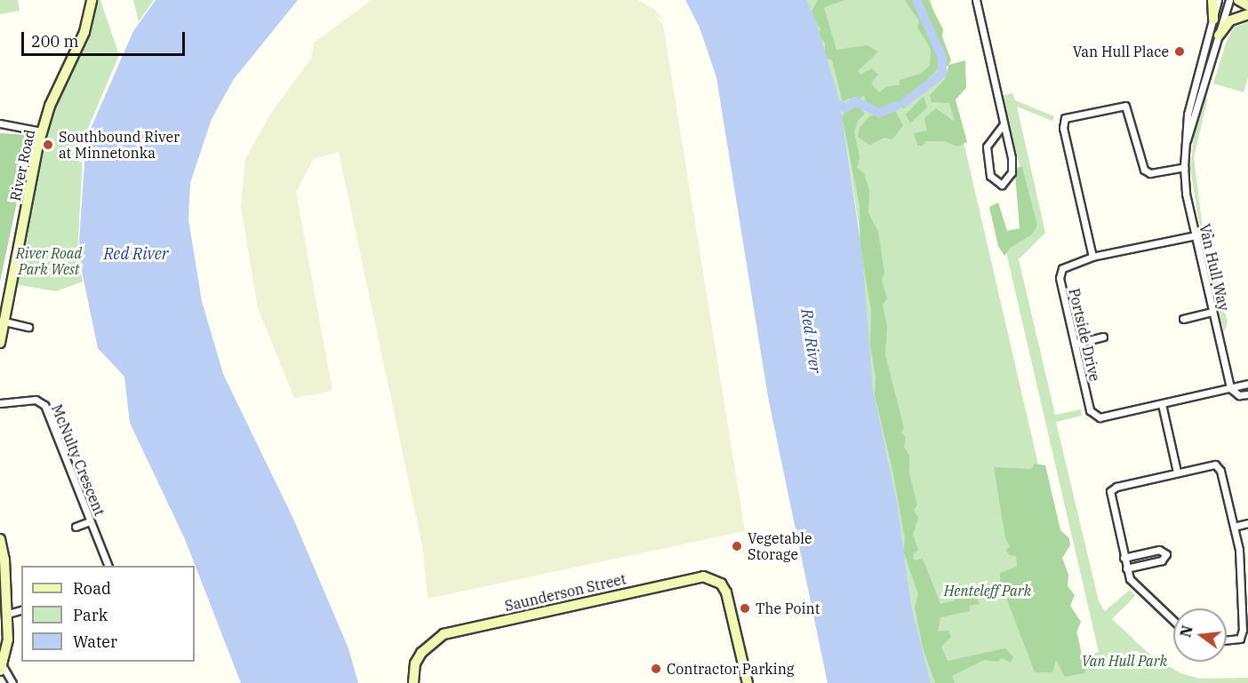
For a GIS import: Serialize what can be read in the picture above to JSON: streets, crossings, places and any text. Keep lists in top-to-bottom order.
{
  "streets": {
    "street": [
      "River Road",
      "Van Hull Way",
      "Portside Drive",
      "McNulty Crescent",
      "Saunderson Street"
    ]
  },
  "crossings": [
    ["Van Hull Way", "Portside Drive"]
  ],
  "water": ["Red River"],
  "parks": ["River Road Park West", "Henteleff Park", "Van Hull Park"],
  "places": [
    "Van Hull Place",
    "Southbound River at Minnetonka",
    "Vegetable Storage",
    "The Point",
    "Contractor Parking"
  ],
  "legend": ["Road", "Park", "Water"],
  "scale_bar": "200 m",
  "north": "left"
}
